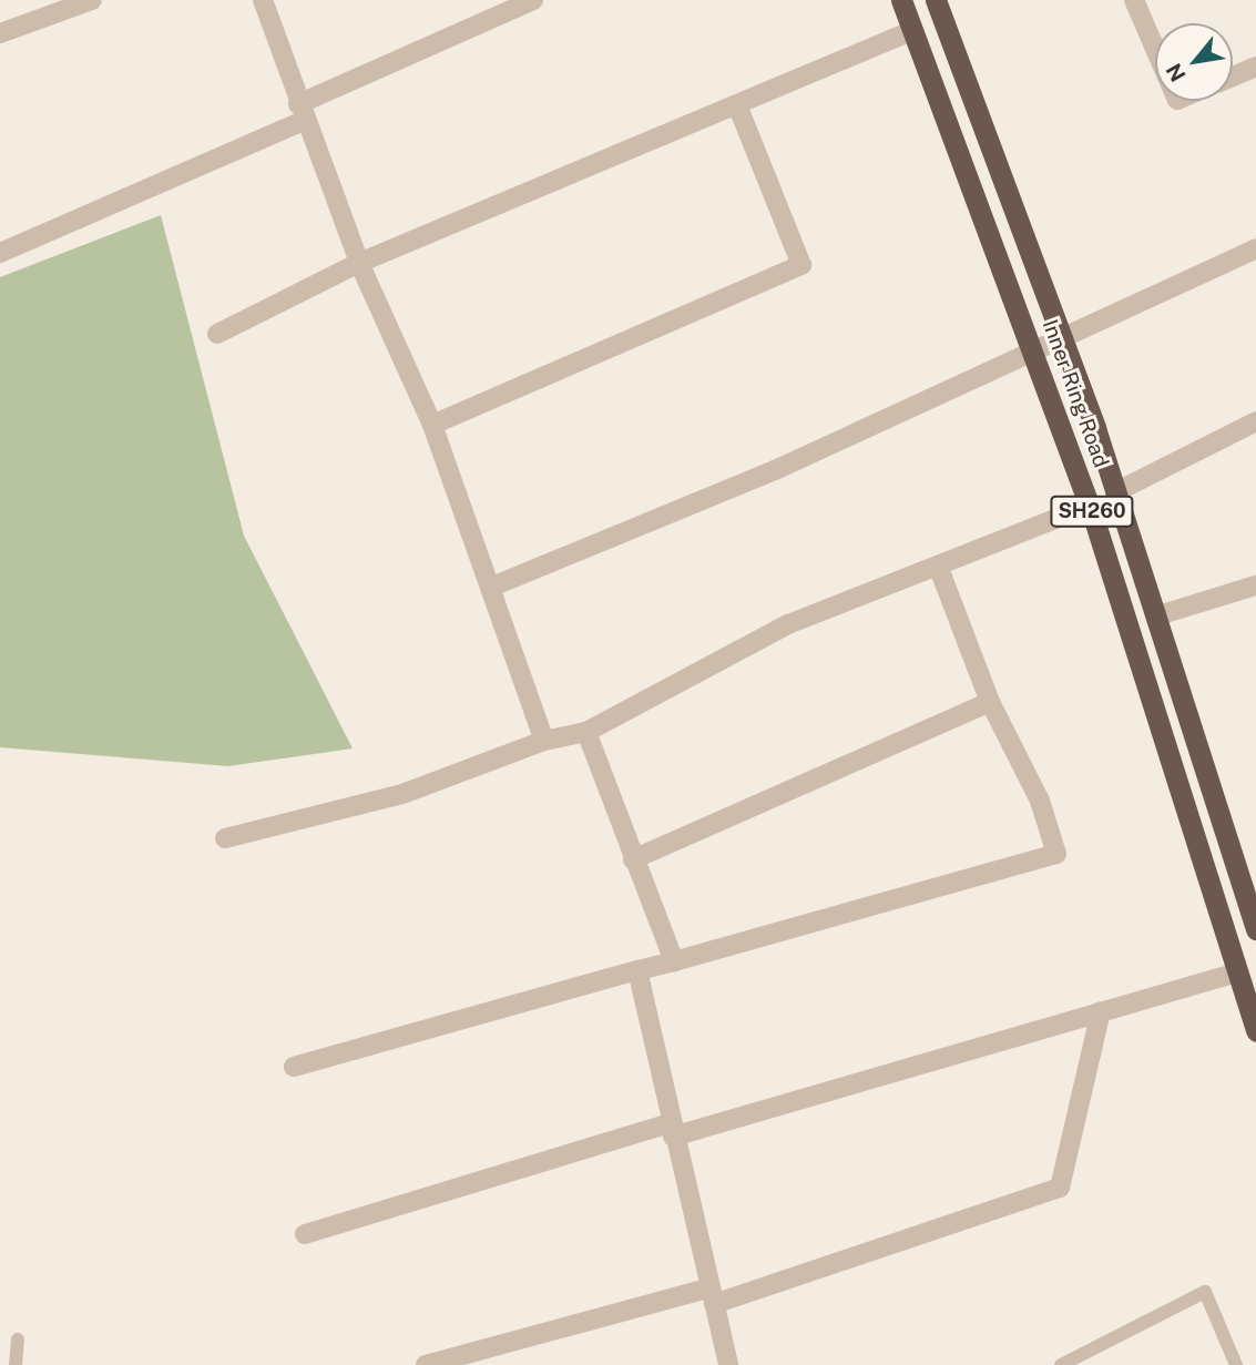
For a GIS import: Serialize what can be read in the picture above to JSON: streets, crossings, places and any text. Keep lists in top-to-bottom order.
{
  "streets": {
    "highway": ["Inner Ring Road", "SH260"]
  },
  "north": "bottom left"
}
